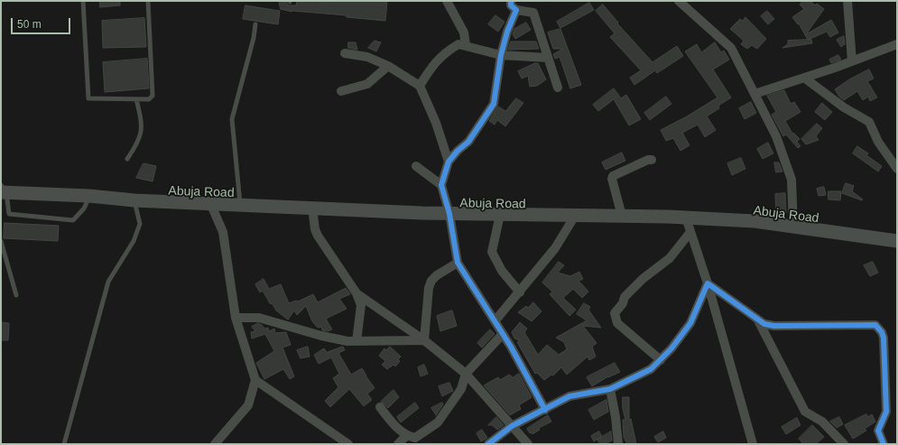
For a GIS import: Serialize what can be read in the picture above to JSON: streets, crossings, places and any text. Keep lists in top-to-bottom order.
{
  "streets": {
    "main road": ["Abuja Road"]
  },
  "scale_bar": "50 m"
}
